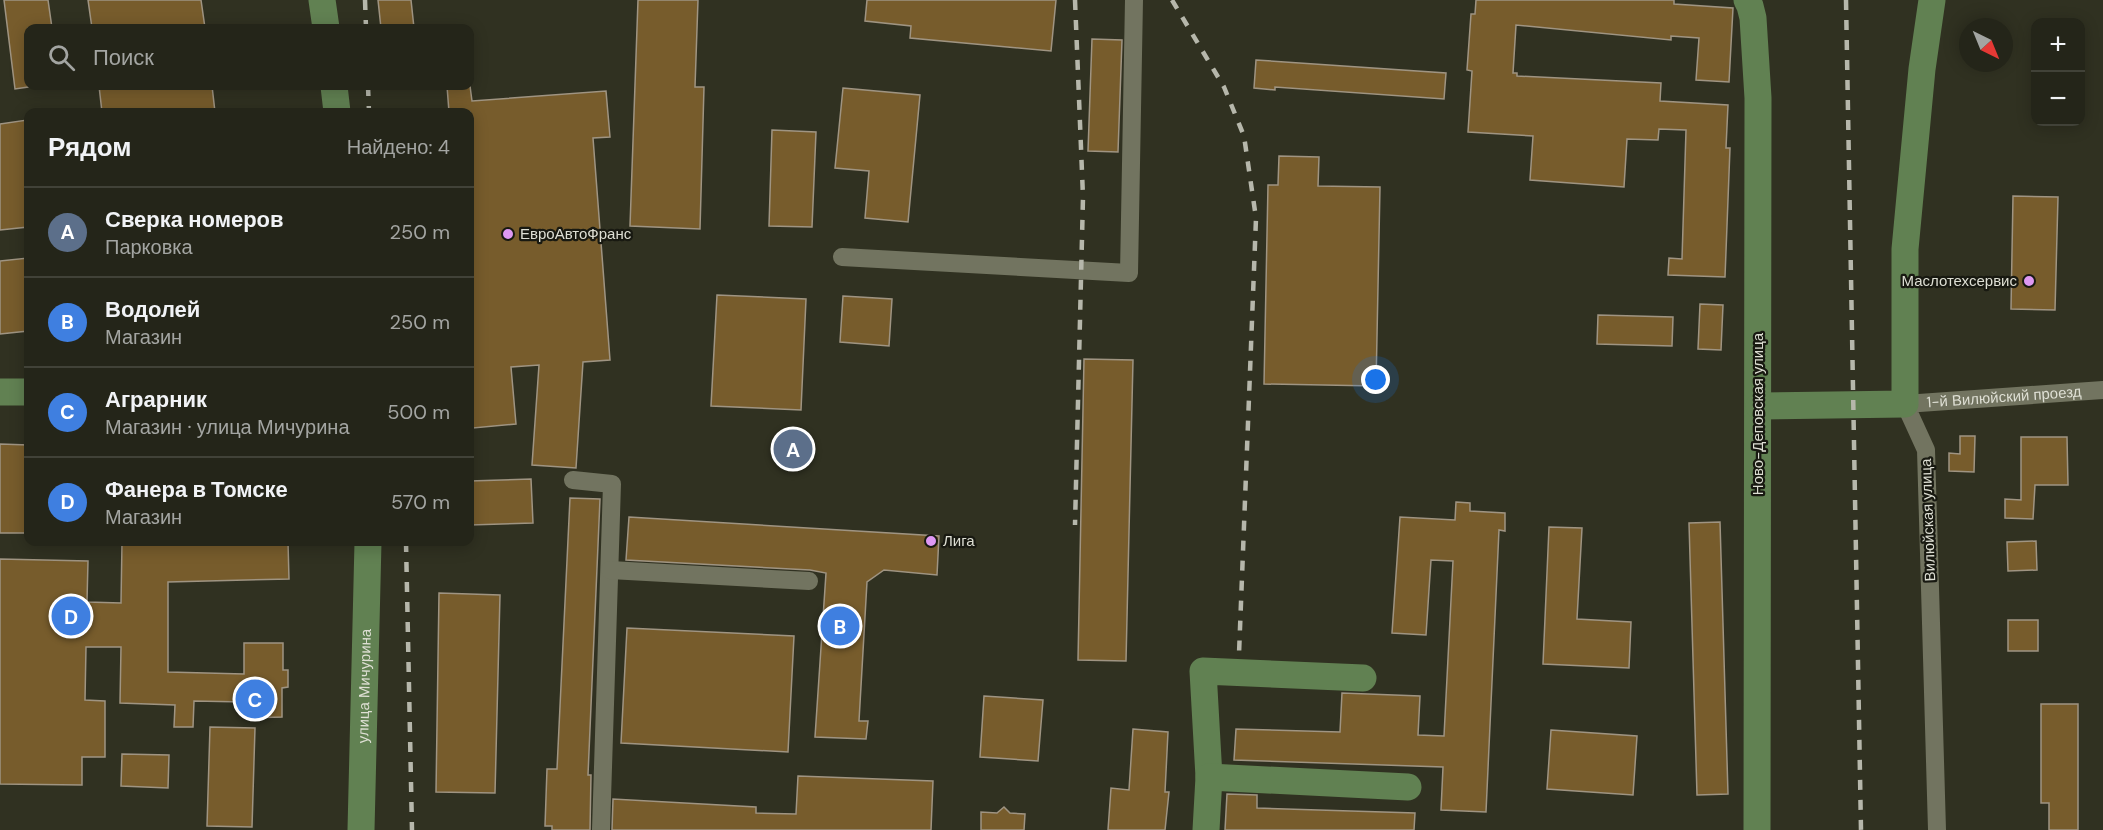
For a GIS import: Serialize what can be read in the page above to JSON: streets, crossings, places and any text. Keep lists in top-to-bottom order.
{
  "streets": {
    "street": [
      "1-й Вилюйский проезд",
      "Ново-Деповская улица",
      "Вилюйская улица",
      "улица Мичурина"
    ]
  },
  "crossings": [
    ["1-й Вилюйский проезд", "Вилюйская улица"]
  ],
  "places": ["ЕвроАвтоФранс", "Маслотехсервис", "Лига"],
  "north": "bottom right",
  "page": {
    "map_buttons": ["+", "−"],
    "search": "Поиск",
    "heading": ["Рядом", "Найдено: 4"],
    "list": [
      {
        "mark": "A",
        "name": "Сверка номеров",
        "note": "Парковка",
        "value": "250 m"
      },
      {
        "mark": "B",
        "name": "Водолей",
        "note": "Магазин",
        "value": "250 m"
      },
      {
        "mark": "C",
        "name": "Аграрник",
        "note": "Магазин · улица Мичурина",
        "value": "500 m"
      },
      {
        "mark": "D",
        "name": "Фанера в Томске",
        "note": "Магазин",
        "value": "570 m"
      }
    ],
    "pins": [
      "A",
      "D",
      "B",
      "C"
    ]
  }
}
